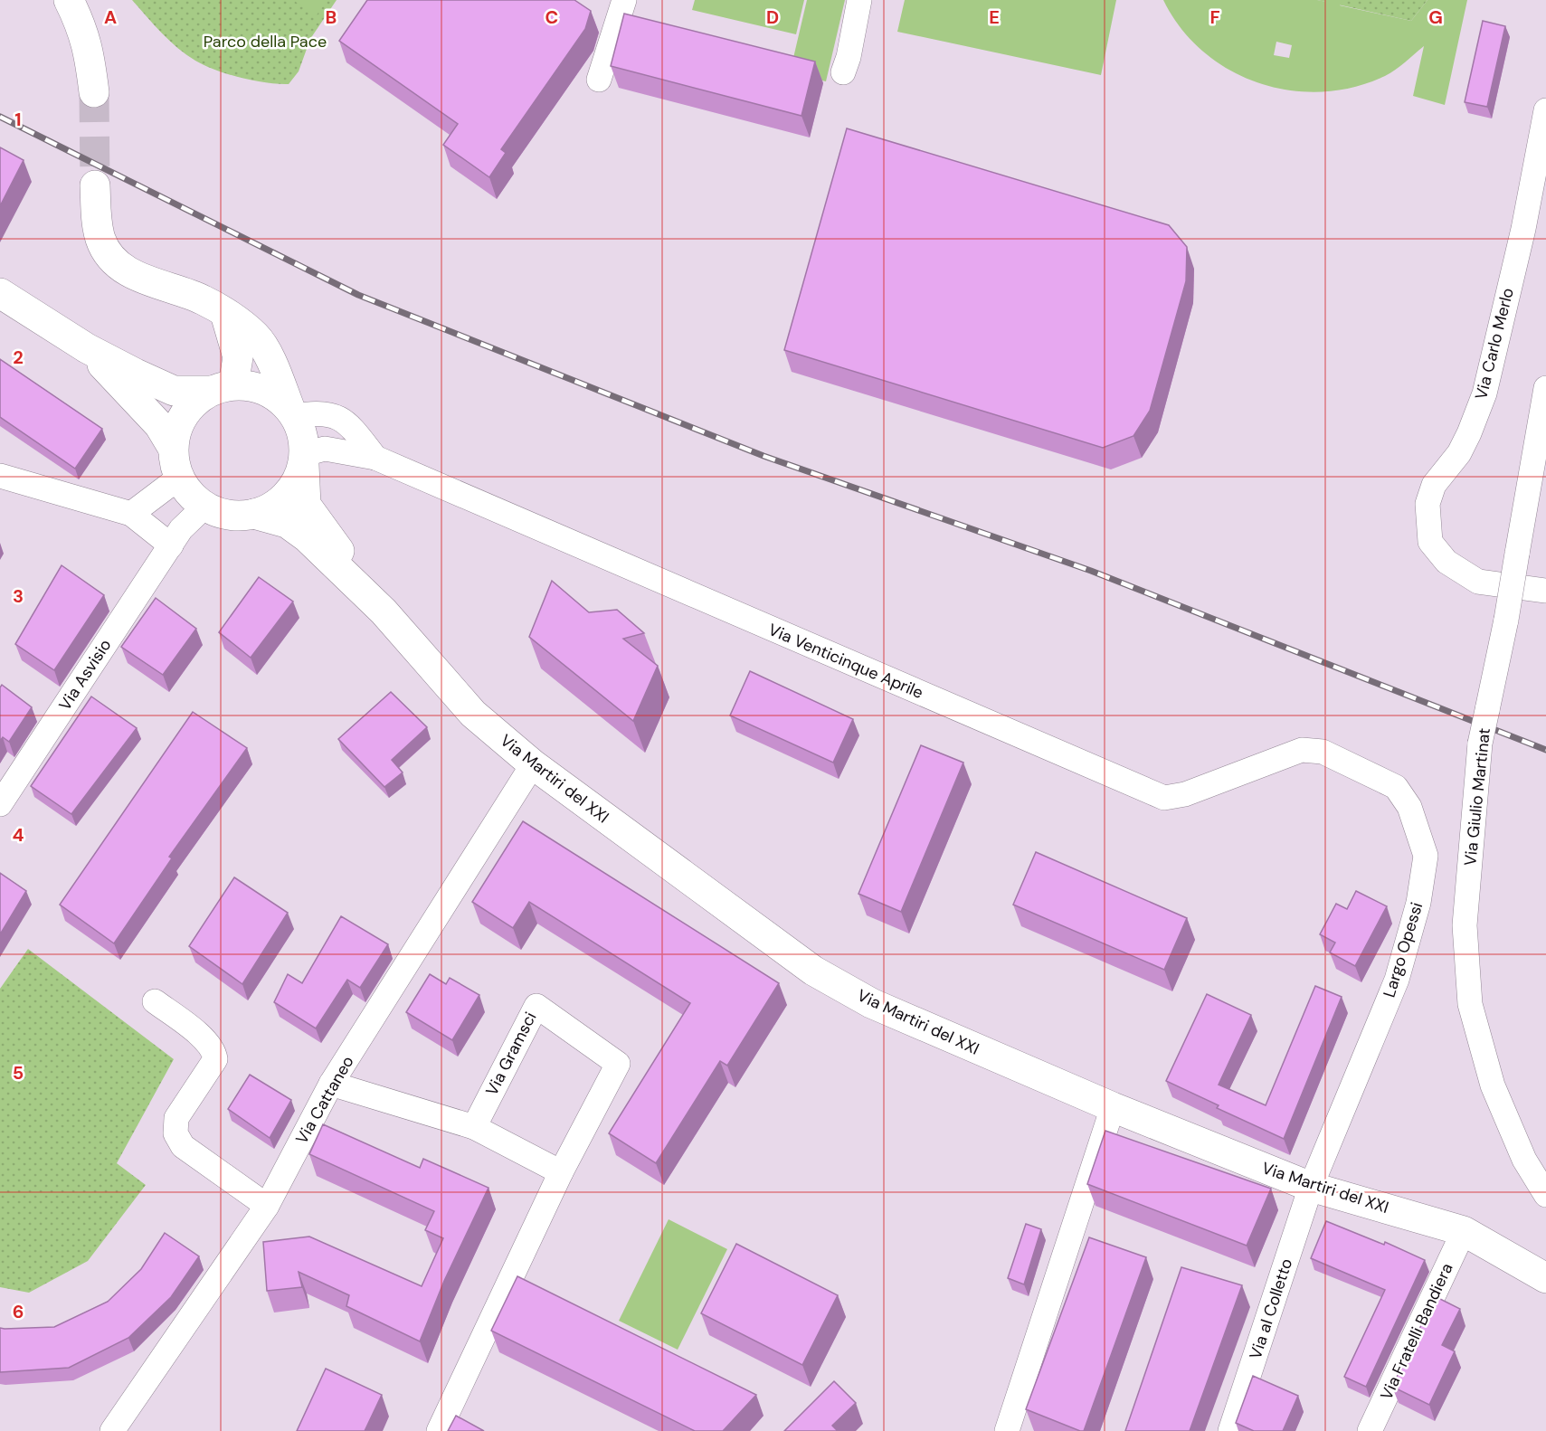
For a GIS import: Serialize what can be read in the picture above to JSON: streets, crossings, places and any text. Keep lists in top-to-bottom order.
{
  "streets": {
    "street": [
      "Via Carlo Merlo",
      "Via Venticinque Aprile",
      "Via Asvisio",
      "Via Martiri del XXI",
      "Via Giulio Martinat",
      "Largo Opessi",
      "Via Gramsci",
      "Via Cattaneo",
      "Via al Colletto",
      "Via Fratelli Bandiera"
    ]
  },
  "crossings": [
    ["Via Venticinque Aprile", "Largo Opessi"],
    ["Via Asvisio", "Via Martiri del XXI"],
    ["Via Martiri del XXI", "Largo Opessi"],
    ["Via Martiri del XXI", "Via Cattaneo"],
    ["Via Martiri del XXI", "Via al Colletto"],
    ["Via Martiri del XXI", "Via Fratelli Bandiera"],
    ["Largo Opessi", "Via al Colletto"]
  ],
  "parks": ["Parco della Pace"],
  "grid": {
    "columns": [
      "A",
      "B",
      "C",
      "D",
      "E",
      "F",
      "G"
    ],
    "rows": [
      "1",
      "2",
      "3",
      "4",
      "5",
      "6"
    ]
  }
}
